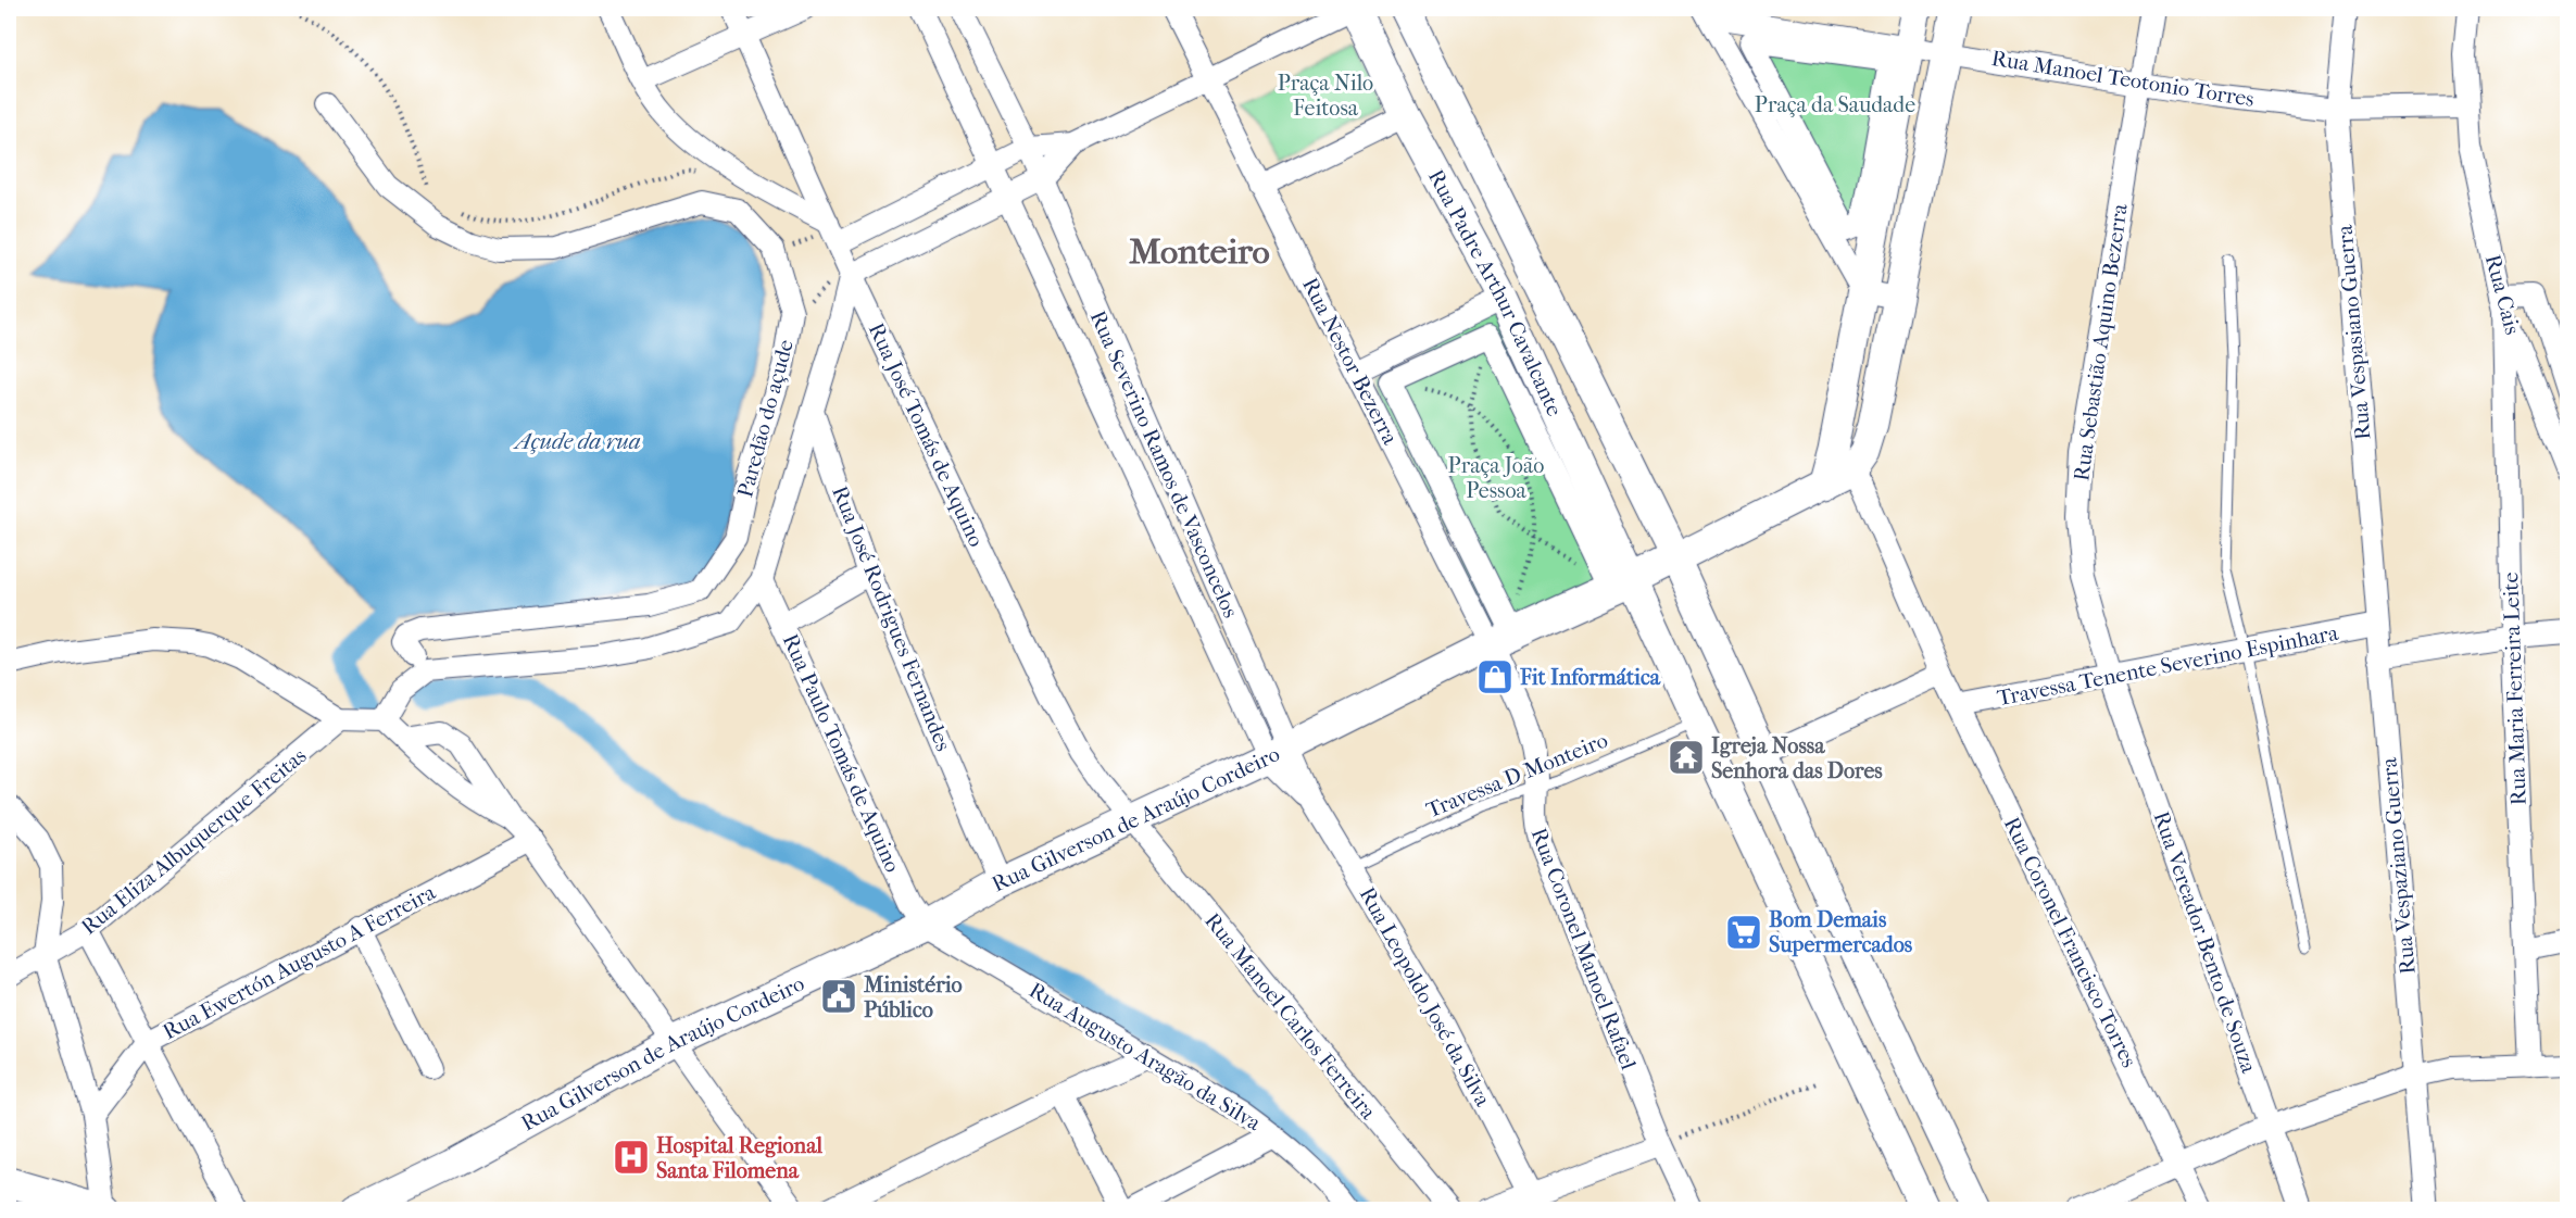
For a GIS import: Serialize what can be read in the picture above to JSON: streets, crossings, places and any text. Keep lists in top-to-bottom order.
{
  "streets": {
    "main road": ["Rua Padre Arthur Cavalcante", "Rua Gilverson de Araújo Cordeiro"],
    "street": [
      "Rua Manoel Teotonio Torres",
      "Rua Cais",
      "Rua Vespasiano Guerra",
      "Rua Sebastião Aquino Bezerra",
      "Rua Nestor Bezerra",
      "Paredão do açude",
      "Rua José Tomás de Aquino",
      "Rua Severino Ramos de Vasconcelos",
      "Rua José Rodrigues Fernandes",
      "Travessa Tenente Severino Espinhara",
      "Rua Maria Ferreira Leite",
      "Rua Paulo Tomás de Aquino",
      "Rua Eliza Albuquerque Freitas",
      "Rua Vespaziano Guerra",
      "Rua Coronel Francisco Torres",
      "Rua Vereador Bento de Souza",
      "Rua Coronel Manoel Rafael",
      "Rua Ewertón Augusto A Ferreira",
      "Rua Leopoldo José da Silva",
      "Rua Manoel Carlos Ferreira",
      "Rua Augusto Aragão da Silva"
    ],
    "lane": ["Travessa D Monteiro"]
  },
  "crossings": [
    ["Rua Manoel Teotonio Torres", "Rua Vespasiano Guerra"],
    ["Rua Manoel Teotonio Torres", "Rua Sebastião Aquino Bezerra"],
    ["Rua Padre Arthur Cavalcante", "Travessa D Monteiro"],
    ["Rua Padre Arthur Cavalcante", "Rua Gilverson de Araújo Cordeiro"],
    ["Rua Cais", "Rua Maria Ferreira Leite"],
    ["Rua Vespasiano Guerra", "Travessa Tenente Severino Espinhara"],
    ["Rua Vespasiano Guerra", "Rua Vespaziano Guerra"],
    ["Rua Sebastião Aquino Bezerra", "Travessa Tenente Severino Espinhara"],
    ["Rua Sebastião Aquino Bezerra", "Rua Vereador Bento de Souza"],
    ["Rua Nestor Bezerra", "Rua Gilverson de Araújo Cordeiro"],
    ["Rua Nestor Bezerra", "Rua Coronel Manoel Rafael"],
    ["Rua José Tomás de Aquino", "Rua Gilverson de Araújo Cordeiro"],
    ["Rua José Tomás de Aquino", "Rua Manoel Carlos Ferreira"],
    ["Rua Severino Ramos de Vasconcelos", "Rua Gilverson de Araújo Cordeiro"],
    ["Rua Severino Ramos de Vasconcelos", "Rua Leopoldo José da Silva"],
    ["Rua José Rodrigues Fernandes", "Rua Gilverson de Araújo Cordeiro"],
    ["Travessa Tenente Severino Espinhara", "Rua Coronel Francisco Torres"],
    ["Travessa Tenente Severino Espinhara", "Rua Vereador Bento de Souza"],
    ["Rua Paulo Tomás de Aquino", "Rua Gilverson de Araújo Cordeiro"],
    ["Rua Paulo Tomás de Aquino", "Rua Augusto Aragão da Silva"],
    ["Travessa D Monteiro", "Rua Coronel Manoel Rafael"],
    ["Travessa D Monteiro", "Rua Leopoldo José da Silva"],
    ["Rua Gilverson de Araújo Cordeiro", "Rua Coronel Francisco Torres"],
    ["Rua Gilverson de Araújo Cordeiro", "Rua Coronel Manoel Rafael"],
    ["Rua Gilverson de Araújo Cordeiro", "Rua Leopoldo José da Silva"],
    ["Rua Gilverson de Araújo Cordeiro", "Rua Manoel Carlos Ferreira"],
    ["Rua Gilverson de Araújo Cordeiro", "Rua Augusto Aragão da Silva"]
  ],
  "districts": ["Monteiro"],
  "water": ["Açude da rua"],
  "parks": ["Praça Nilo Feitosa", "Praça da Saudade", "Praça João Pessoa"],
  "places": {
    "shop": ["Fit Informática"],
    "temple": ["Igreja Nossa Senhora das Dores"],
    "supermarket": ["Bom Demais Supermercados"],
    "public building": ["Ministério Público"],
    "hospital": ["Hospital Regional Santa Filomena"]
  }
}
